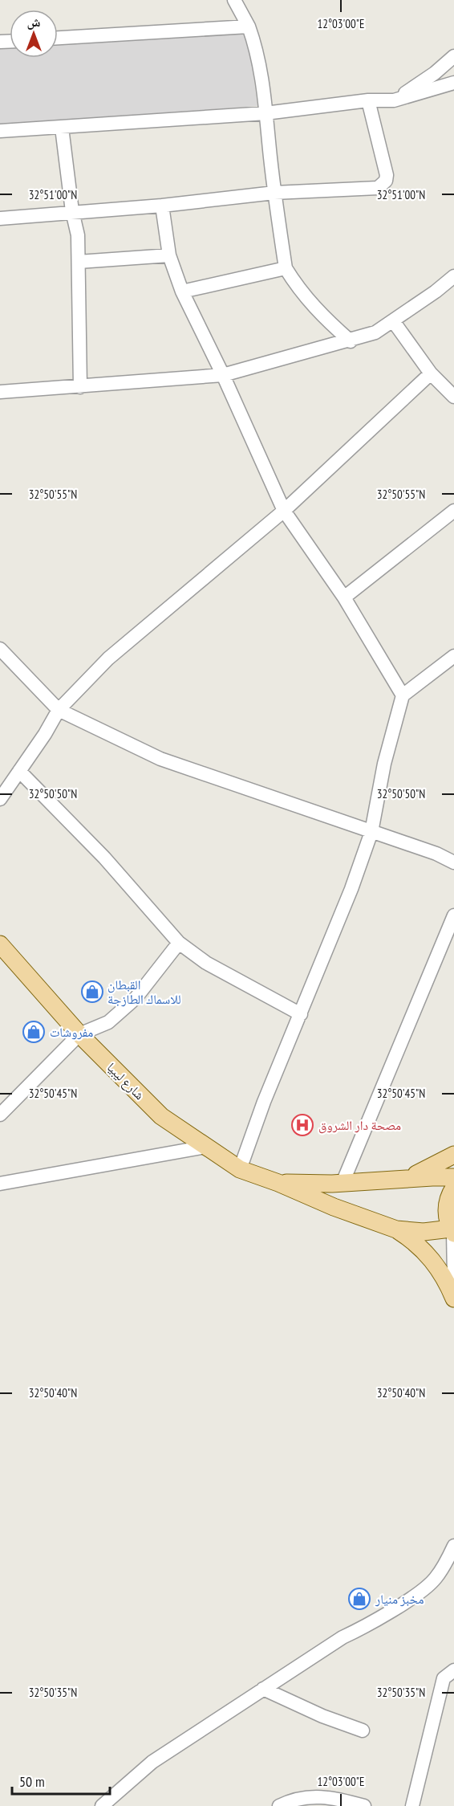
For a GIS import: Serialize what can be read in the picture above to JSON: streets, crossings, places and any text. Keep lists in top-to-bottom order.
{
  "streets": {
    "main road": ["شارع ليبيا"]
  },
  "places": {
    "shop": ["القبطان للاسماك الطازجة", "مفروشات", "مخبز منيار"],
    "hospital": ["مصحة دار الشروق"]
  },
  "scale_bar": "50 m",
  "north": "top",
  "coordinates": [
    "12°03'00\"E",
    "32°51'00\"N",
    "32°50'55\"N",
    "32°50'50\"N",
    "32°50'45\"N",
    "32°50'40\"N",
    "32°50'35\"N"
  ]
}
